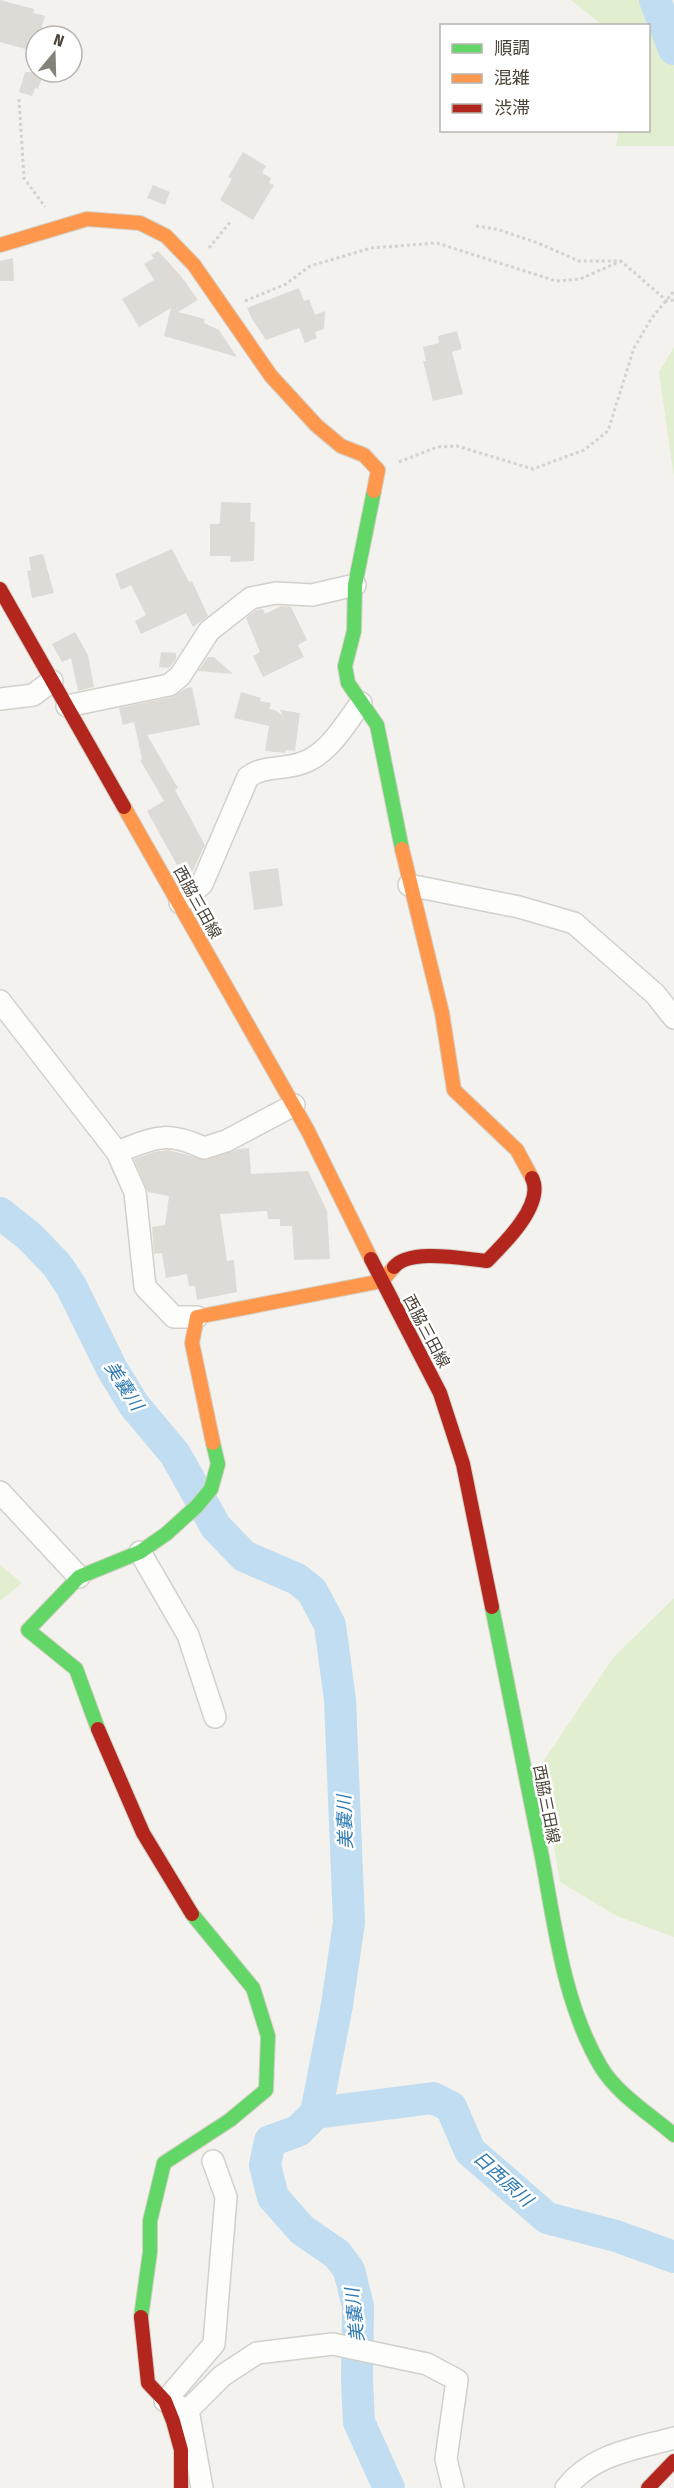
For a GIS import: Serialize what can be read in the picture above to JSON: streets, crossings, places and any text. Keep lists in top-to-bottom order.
{
  "streets": {
    "street": ["西脇三田線"]
  },
  "water": ["美嚢川", "日西原川"],
  "legend": ["順調", "混雑", "渋滞"],
  "north": "top"
}
